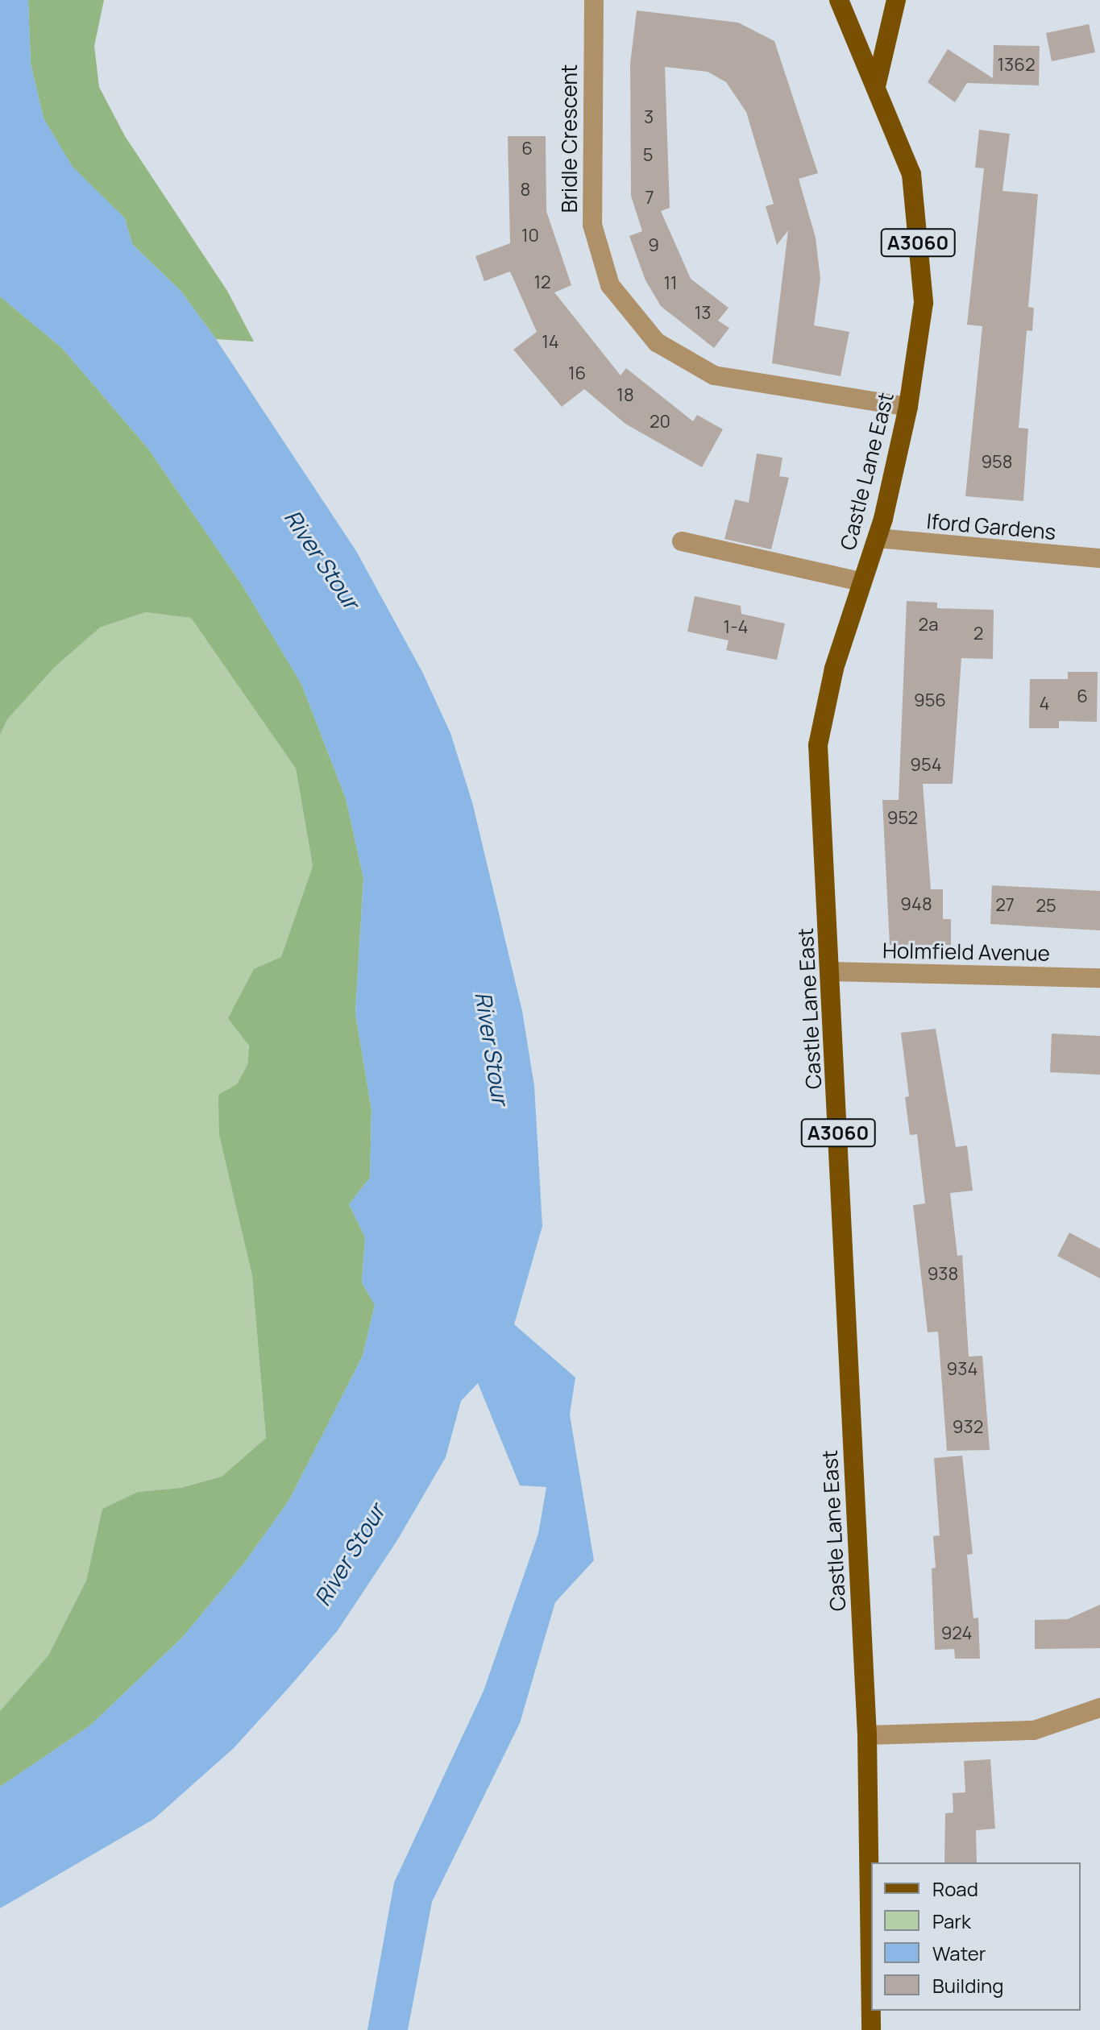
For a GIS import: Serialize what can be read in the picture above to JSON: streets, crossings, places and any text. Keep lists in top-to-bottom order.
{
  "streets": {
    "main road": ["A3060", "Castle Lane East"],
    "street": ["Bridle Crescent", "Iford Gardens", "Holmfield Avenue"]
  },
  "crossings": [
    ["Bridle Crescent", "Castle Lane East"],
    ["Castle Lane East", "Iford Gardens"],
    ["Castle Lane East", "Holmfield Avenue"]
  ],
  "water": ["River Stour"],
  "house_numbers": [
    "1362",
    "3",
    "6",
    "5",
    "8",
    "7",
    "10",
    "9",
    "12",
    "11",
    "13",
    "14",
    "16",
    "18",
    "20",
    "958",
    "2a",
    "1-4",
    "2",
    "6",
    "956",
    "4",
    "954",
    "952",
    "948",
    "27",
    "25",
    "938",
    "934",
    "932",
    "924"
  ],
  "legend": [
    "Road",
    "Park",
    "Water",
    "Building"
  ]
}
